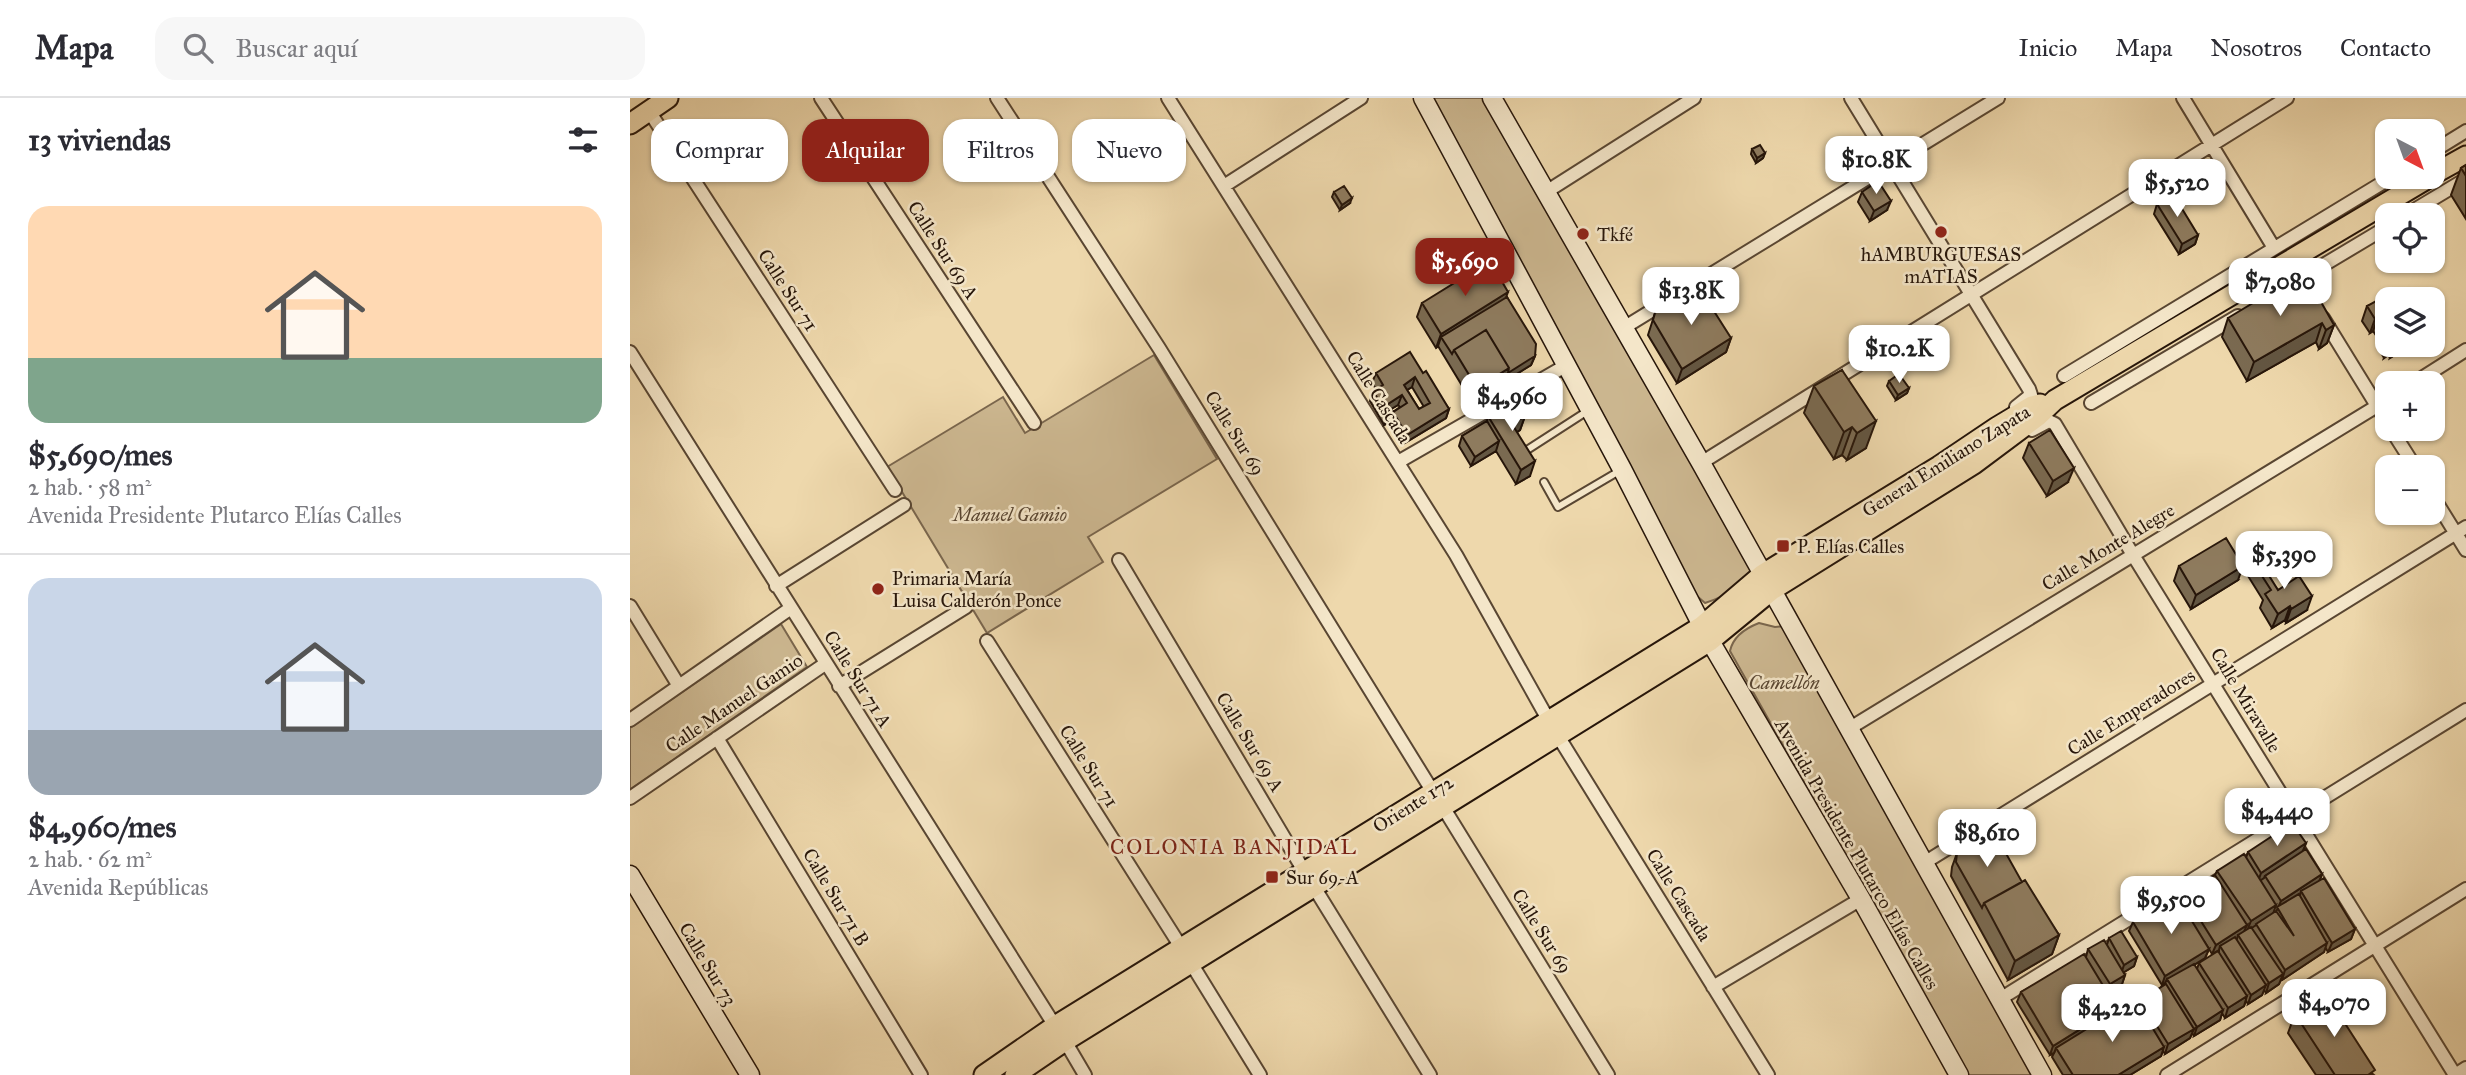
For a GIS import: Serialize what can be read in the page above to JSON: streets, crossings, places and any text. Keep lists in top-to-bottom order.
{
  "streets": {
    "main road": [
      "General Emiliano Zapata",
      "Oriente 172",
      "Avenida Presidente Plutarco Elías Calles",
      "Calle Sur 73"
    ],
    "street": [
      "Calle Sur 69 A",
      "Calle Sur 71",
      "Calle Cascada",
      "Calle Sur 69",
      "Calle Monte Alegre",
      "Calle Sur 71 A",
      "Calle Miravalle",
      "Calle Manuel Gamio",
      "Calle Emperadores",
      "Calle Sur 71 B"
    ]
  },
  "crossings": [
    ["Calle Sur 69 A", "Oriente 172"],
    ["Calle Sur 71", "Oriente 172"],
    ["Calle Cascada", "Oriente 172"],
    ["Calle Sur 69", "Oriente 172"],
    ["General Emiliano Zapata", "Calle Miravalle"],
    ["General Emiliano Zapata", "Oriente 172"],
    ["General Emiliano Zapata", "Avenida Presidente Plutarco Elías Calles"],
    ["Calle Monte Alegre", "Calle Miravalle"],
    ["Calle Sur 71 A", "Calle Manuel Gamio"],
    ["Calle Sur 71 A", "Oriente 172"],
    ["Calle Miravalle", "Calle Emperadores"],
    ["Calle Manuel Gamio", "Calle Sur 71 B"],
    ["Oriente 172", "Avenida Presidente Plutarco Elías Calles"]
  ],
  "districts": ["COLONIA BANJIDAL"],
  "parks": ["Manuel Gamio", "Camellón"],
  "places": {
    "other": ["hAMBURGUESAS mATIAS", "Tkfé", "Primaria María Luisa Calderón Ponce"],
    "transit": ["P. Elías Calles", "Sur 69-A"]
  },
  "north": "bottom right",
  "page": {
    "header": "Mapa",
    "search": "Buscar aquí",
    "nav": [
      "Inicio",
      "Mapa",
      "Nosotros",
      "Contacto"
    ],
    "heading": "13 viviendas",
    "map_buttons": ["+", "−"],
    "chip": [
      "Comprar",
      "Alquilar",
      "Filtros",
      "Nuevo"
    ],
    "price": [
      "$10.8K",
      "$5,520",
      "$5,690",
      "$7,080",
      "$13.8K",
      "$10.2K",
      "$4,960",
      "$5,390",
      "$4,440",
      "$8,610",
      "$9,500",
      "$4,070",
      "$4,220"
    ],
    "list": [
      {
        "name": "$5,690/mes",
        "note": "2 hab. · 58 m² · Avenida Presidente Plutarco Elías Calles"
      },
      {
        "name": "$4,960/mes",
        "note": "2 hab. · 62 m² · Avenida Repúblicas"
      }
    ]
  }
}
